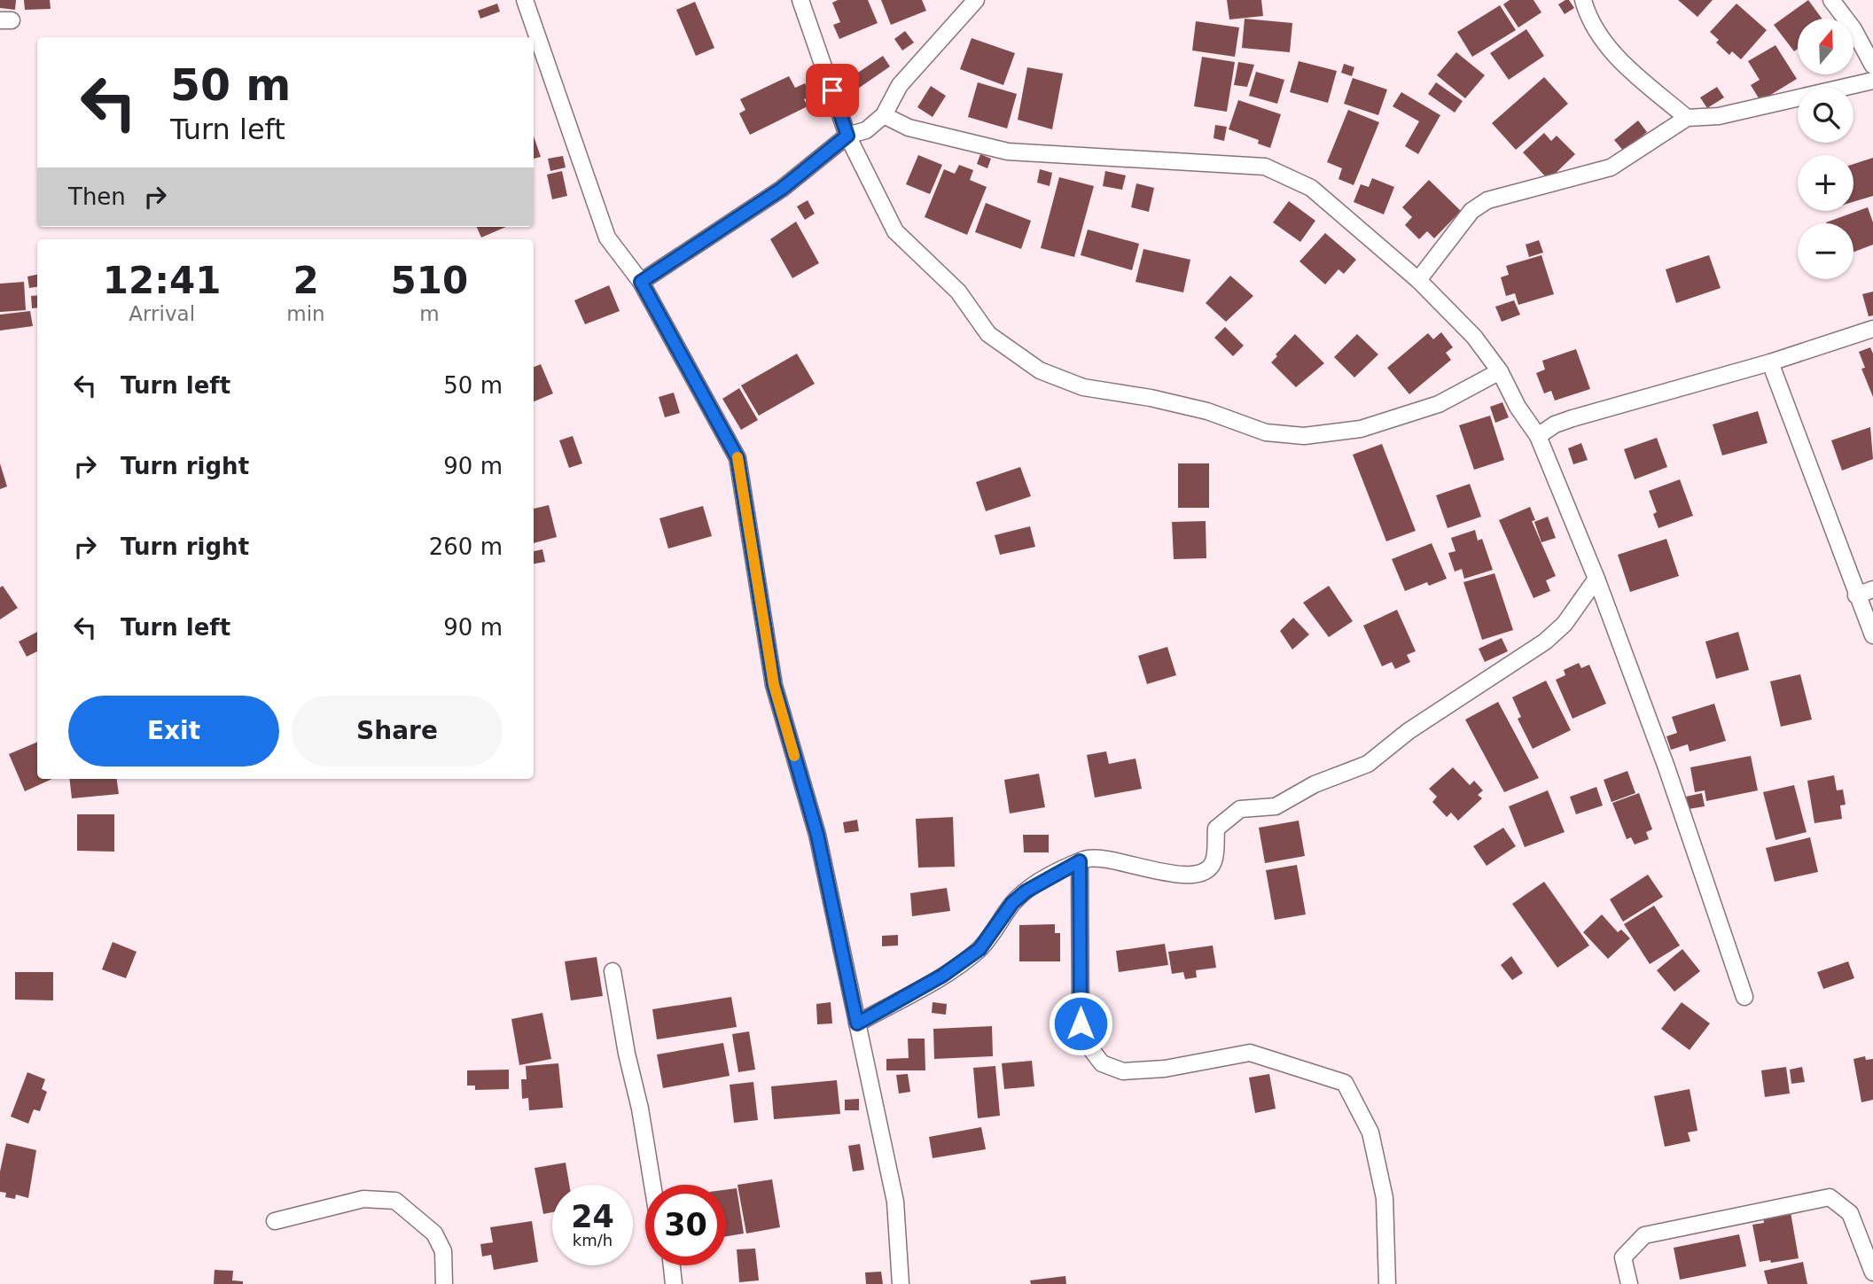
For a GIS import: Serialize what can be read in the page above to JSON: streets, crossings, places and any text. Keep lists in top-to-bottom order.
{
  "north": "top",
  "page": {
    "map_buttons": ["+", "−"],
    "turn": ["50 m", "Turn left"],
    "then": "Then",
    "eta": [
      "12:41",
      "Arrival",
      "2",
      "min",
      "510",
      "m"
    ],
    "list": [
      {
        "name": "Turn left",
        "value": "50 m"
      },
      {
        "name": "Turn right",
        "value": "90 m"
      },
      {
        "name": "Turn right",
        "value": "260 m"
      },
      {
        "name": "Turn left",
        "value": "90 m"
      }
    ],
    "buttons": ["Exit", "Share"],
    "speed": "24 km/h",
    "limit": "30"
  }
}
